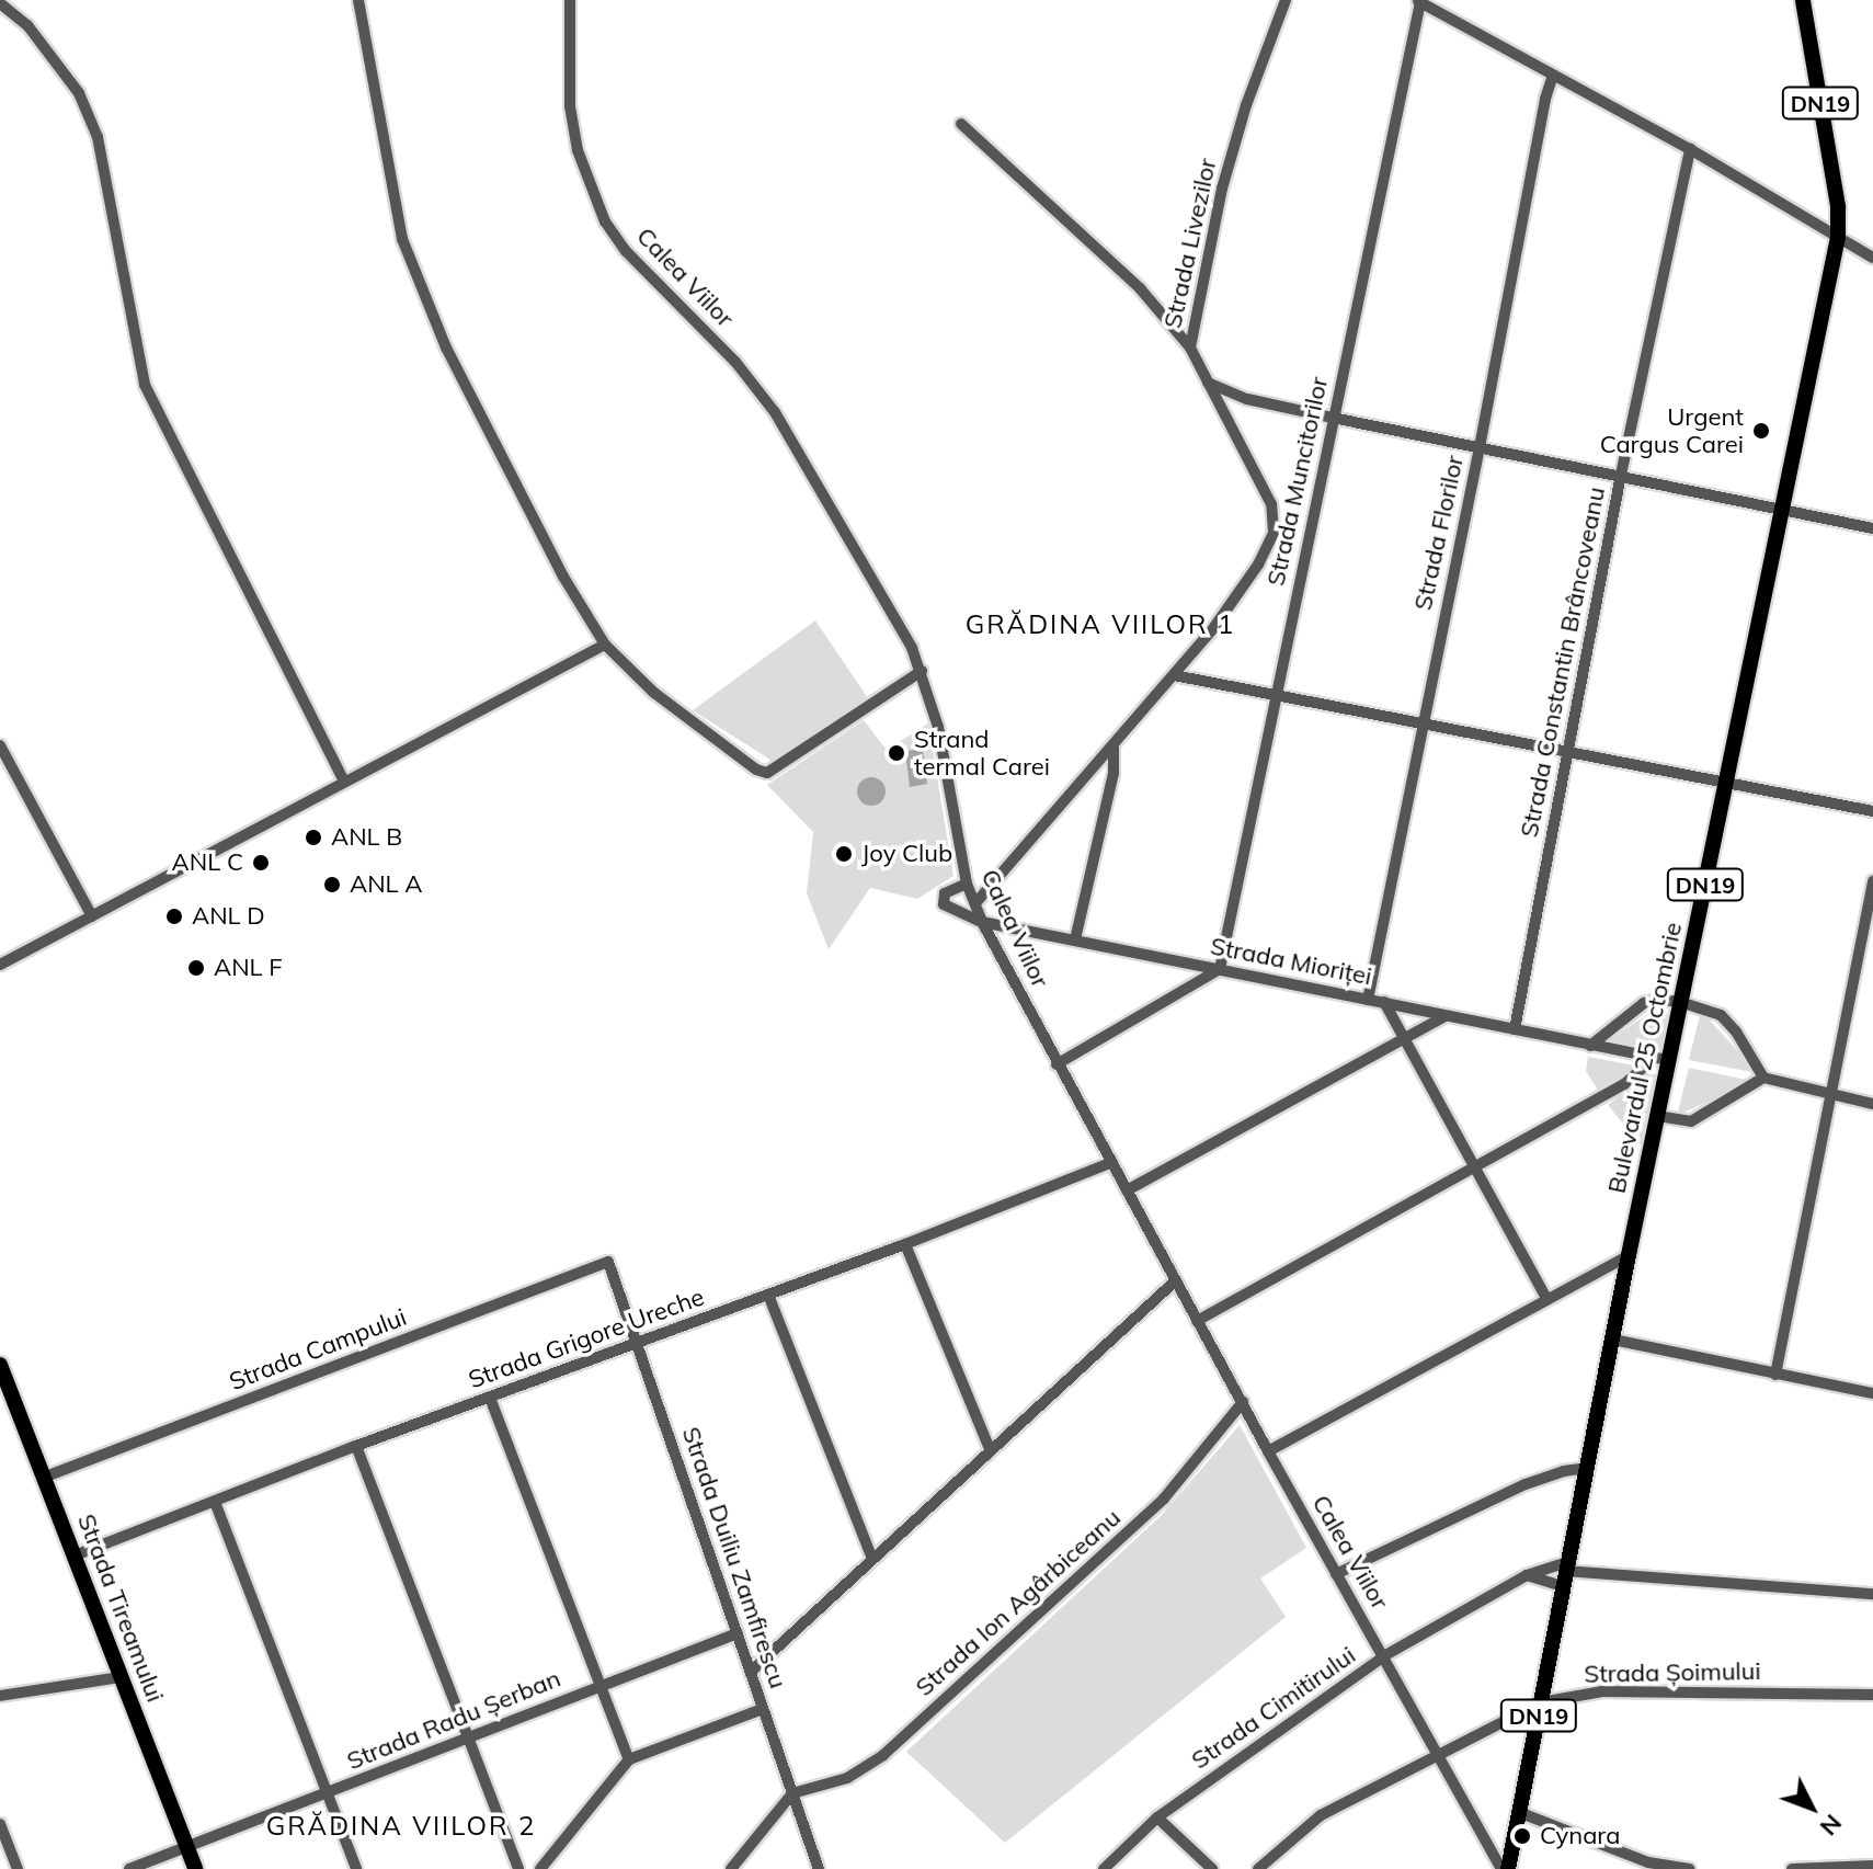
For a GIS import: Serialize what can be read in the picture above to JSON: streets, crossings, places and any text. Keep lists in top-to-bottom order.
{
  "streets": {
    "main road": ["DN19", "Bulevardul 25 Octombrie", "Strada Tireamului"],
    "street": [
      "Strada Livezilor",
      "Calea Viilor",
      "Strada Muncitorilor",
      "Strada Florilor",
      "Strada Constantin Brâncoveanu",
      "Strada Mioriței",
      "Strada Grigore Ureche",
      "Strada Campului",
      "Strada Duiliu Zamfirescu",
      "Strada Ion Agârbiceanu",
      "Strada Șoimului",
      "Strada Cimitirului",
      "Strada Radu Șerban"
    ]
  },
  "crossings": [
    ["Strada Livezilor", "Calea Viilor"],
    ["Calea Viilor", "Strada Mioriței"],
    ["Calea Viilor", "Bulevardul 25 Octombrie"],
    ["Calea Viilor", "Strada Grigore Ureche"],
    ["Calea Viilor", "Strada Ion Agârbiceanu"],
    ["Calea Viilor", "Strada Șoimului"],
    ["Calea Viilor", "Strada Cimitirului"],
    ["Strada Muncitorilor", "Strada Mioriței"],
    ["Strada Florilor", "Strada Mioriței"],
    ["Strada Constantin Brâncoveanu", "Strada Mioriței"],
    ["Strada Mioriței", "Bulevardul 25 Octombrie"],
    ["Bulevardul 25 Octombrie", "Strada Șoimului"],
    ["Bulevardul 25 Octombrie", "Strada Cimitirului"],
    ["Strada Grigore Ureche", "Strada Duiliu Zamfirescu"],
    ["Strada Grigore Ureche", "Strada Tireamului"],
    ["Strada Campului", "Strada Duiliu Zamfirescu"],
    ["Strada Campului", "Strada Tireamului"],
    ["Strada Duiliu Zamfirescu", "Strada Ion Agârbiceanu"],
    ["Strada Duiliu Zamfirescu", "Strada Radu Șerban"],
    ["Strada Tireamului", "Strada Radu Șerban"]
  ],
  "districts": ["GRĂDINA VIILOR 1", "GRĂDINA VIILOR 2"],
  "places": [
    "Urgent Cargus Carei",
    "Strand termal Carei",
    "ANL B",
    "Joy Club",
    "ANL C",
    "ANL A",
    "ANL D",
    "ANL F",
    "Cynara"
  ],
  "north": "bottom right"
}
